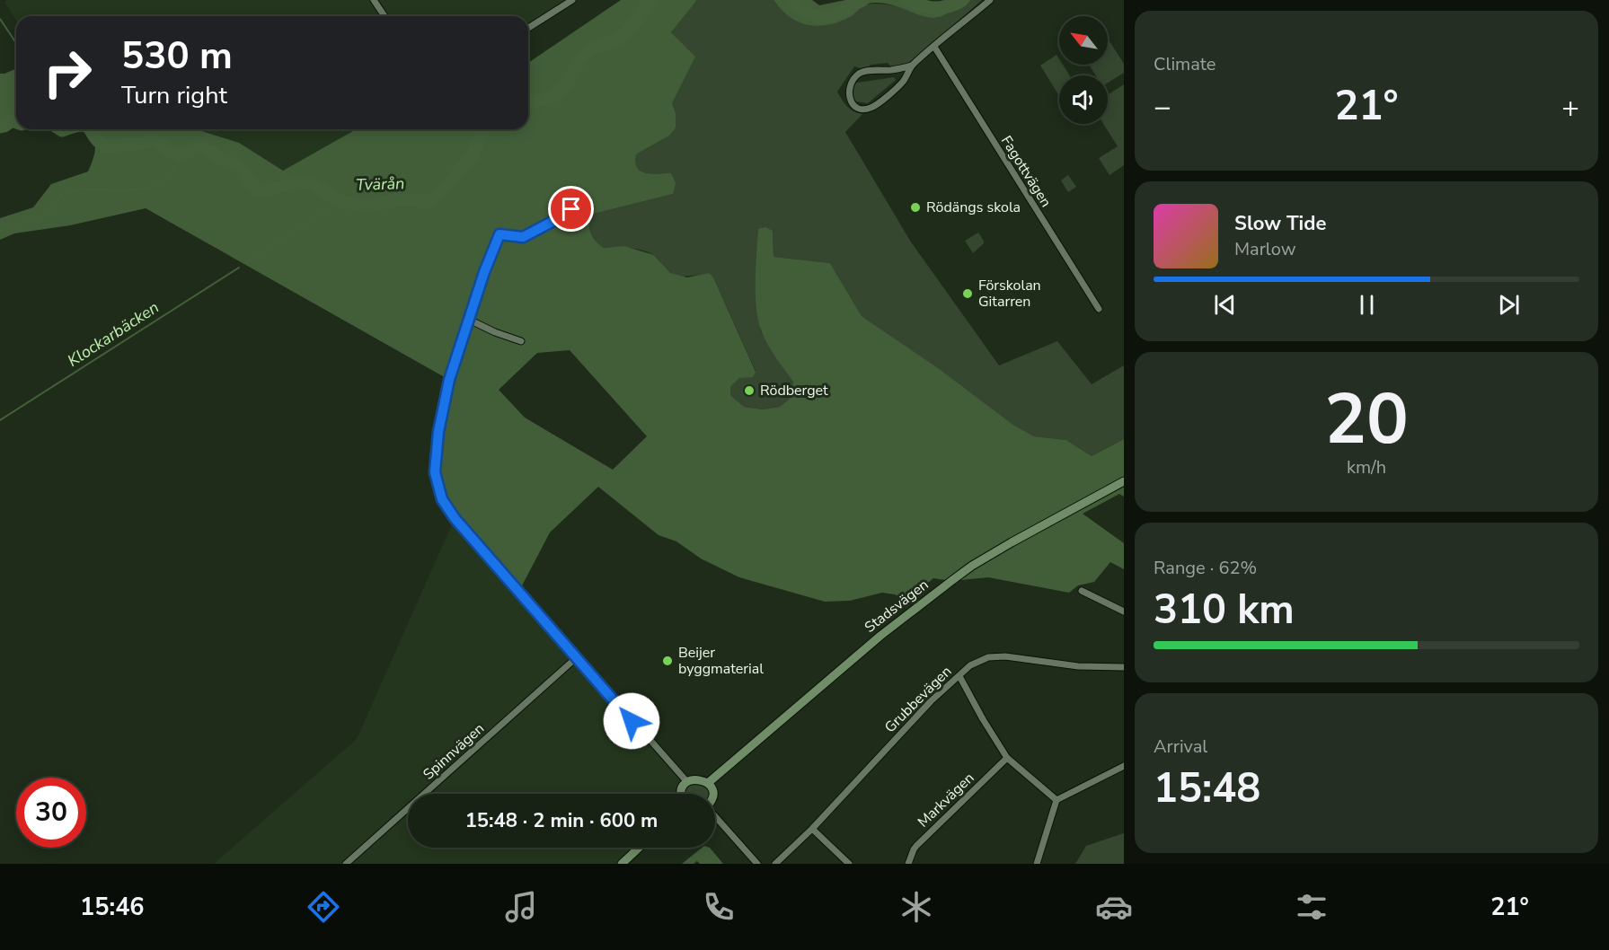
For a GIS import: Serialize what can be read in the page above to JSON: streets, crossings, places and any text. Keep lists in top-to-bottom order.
{
  "streets": {
    "main road": ["Stadsvägen"],
    "street": [
      "Fagottvägen",
      "Grubbevägen",
      "Spinnvägen",
      "Markvägen"
    ]
  },
  "water": ["Tvärån", "Klockarbäcken"],
  "places": [
    "Rödängs skola",
    "Förskolan Gitarren",
    "Rödberget",
    "Beijer byggmaterial"
  ],
  "north": "top left",
  "page": {
    "tile": [
      "Climate",
      ["20", "km/h"],
      ["Range · 62%", "310 km"],
      ["Arrival", "15:48"]
    ],
    "turn": ["530 m", "Turn right"],
    "heat": ["−", "21°", "+"],
    "song": ["Slow Tide", "Marlow"],
    "limit": "30",
    "trip": "15:48 · 2 min · 600 m",
    "tabs": ["15:46", "21°"]
  }
}
